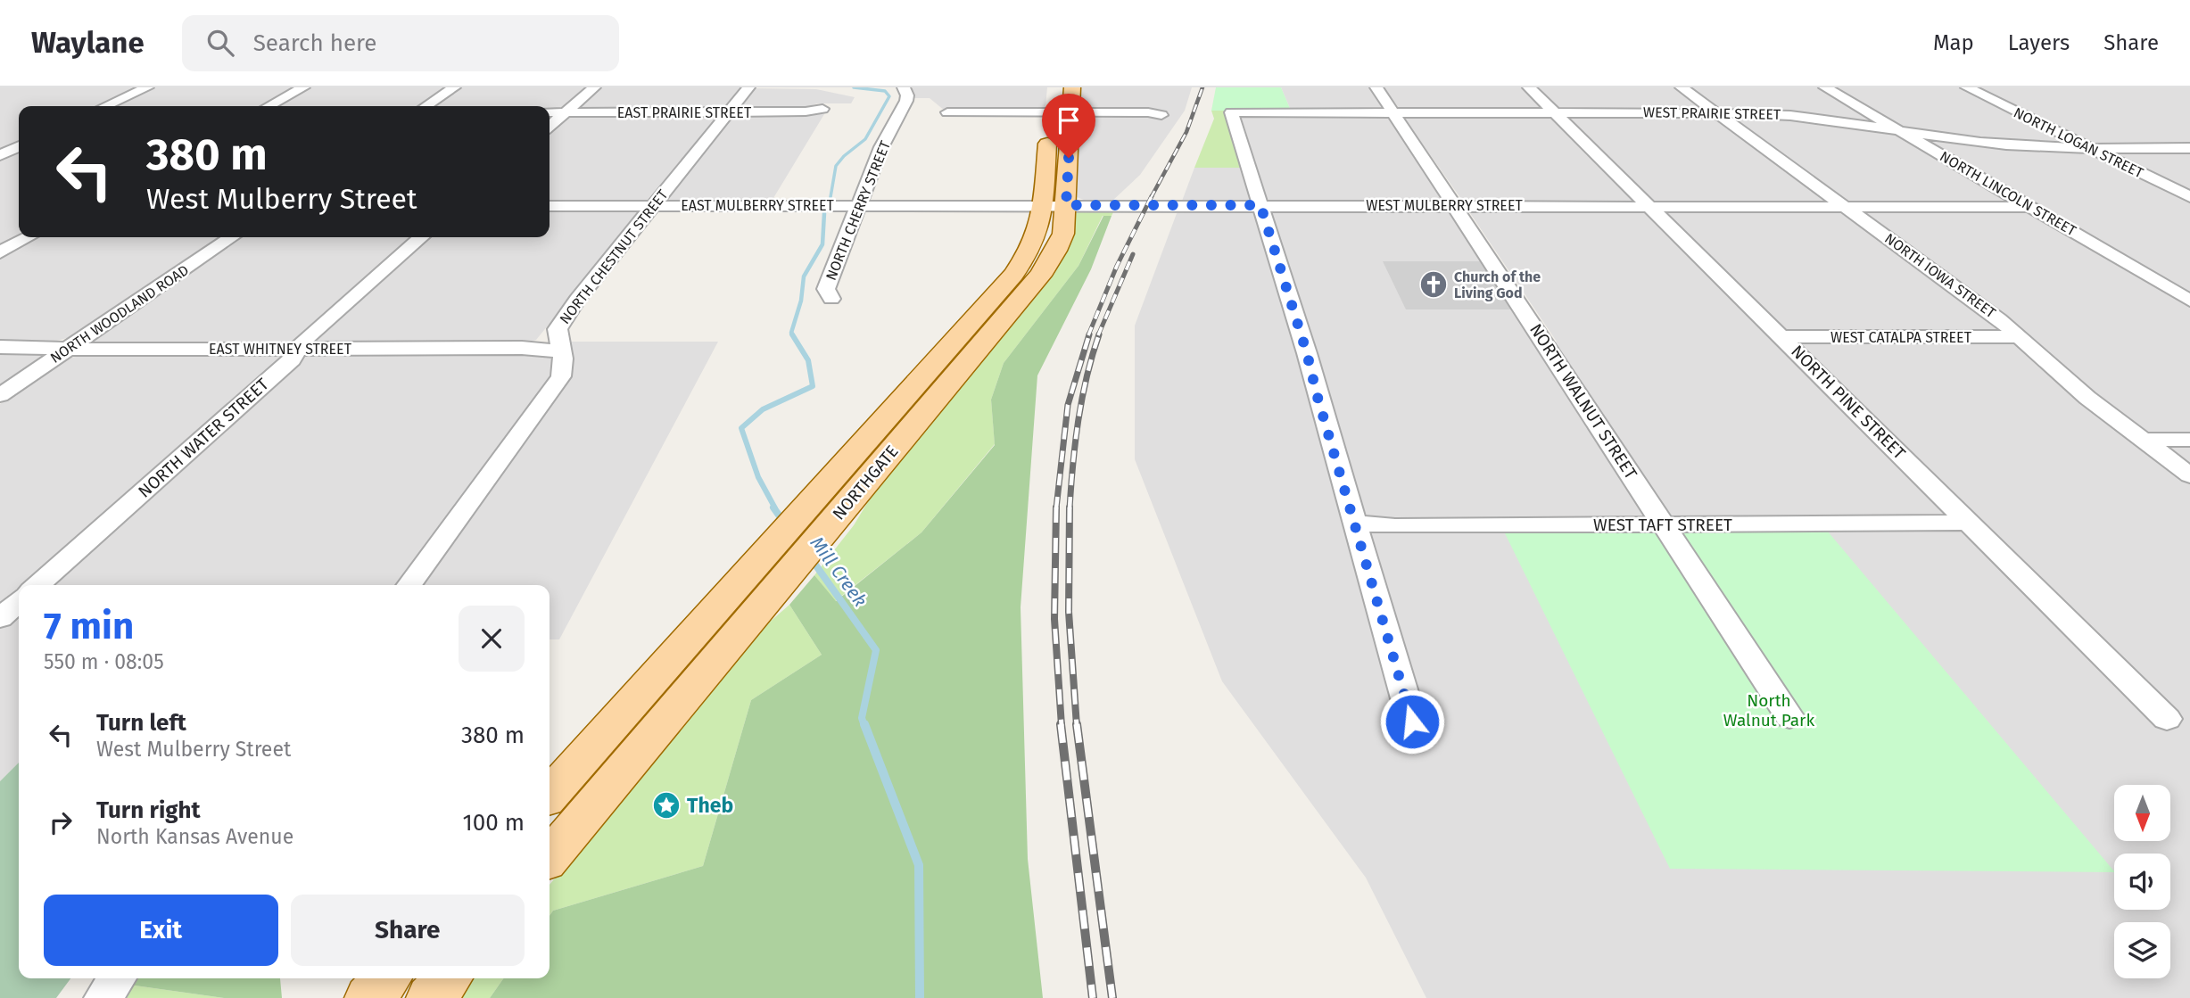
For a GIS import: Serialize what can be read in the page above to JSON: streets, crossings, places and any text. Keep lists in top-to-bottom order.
{
  "streets": {
    "main road": ["NORTHGATE"],
    "street": [
      "EAST PRAIRIE STREET",
      "WEST PRAIRIE STREET",
      "NORTH LOGAN STREET",
      "NORTH LINCOLN STREET",
      "EAST MULBERRY STREET",
      "WEST MULBERRY STREET",
      "NORTH CHERRY STREET",
      "NORTH CHESTNUT STREET",
      "NORTH IOWA STREET",
      "NORTH WOODLAND ROAD",
      "WEST CATALPA STREET",
      "EAST WHITNEY STREET",
      "NORTH WALNUT STREET",
      "NORTH PINE STREET",
      "NORTH WATER STREET",
      "WEST TAFT STREET"
    ]
  },
  "crossings": [
    ["EAST PRAIRIE STREET", "NORTH CHESTNUT STREET"],
    ["WEST PRAIRIE STREET", "NORTH LOGAN STREET"],
    ["WEST PRAIRIE STREET", "NORTH LINCOLN STREET"],
    ["WEST PRAIRIE STREET", "WEST MULBERRY STREET"],
    ["WEST PRAIRIE STREET", "NORTH IOWA STREET"],
    ["WEST PRAIRIE STREET", "NORTH WALNUT STREET"],
    ["WEST PRAIRIE STREET", "NORTH PINE STREET"],
    ["NORTH LINCOLN STREET", "WEST MULBERRY STREET"],
    ["EAST MULBERRY STREET", "WEST MULBERRY STREET"],
    ["EAST MULBERRY STREET", "NORTH CHERRY STREET"],
    ["EAST MULBERRY STREET", "NORTH CHESTNUT STREET"],
    ["WEST MULBERRY STREET", "NORTH CHERRY STREET"],
    ["WEST MULBERRY STREET", "NORTH IOWA STREET"],
    ["WEST MULBERRY STREET", "NORTH WALNUT STREET"],
    ["WEST MULBERRY STREET", "NORTH PINE STREET"],
    ["WEST MULBERRY STREET", "NORTHGATE"],
    ["NORTH CHESTNUT STREET", "EAST WHITNEY STREET"],
    ["NORTH IOWA STREET", "WEST CATALPA STREET"],
    ["NORTH WOODLAND ROAD", "EAST WHITNEY STREET"],
    ["WEST CATALPA STREET", "NORTH PINE STREET"],
    ["EAST WHITNEY STREET", "NORTH WATER STREET"],
    ["NORTH WALNUT STREET", "WEST TAFT STREET"],
    ["NORTH PINE STREET", "WEST TAFT STREET"]
  ],
  "water": ["Mill Creek"],
  "parks": ["North Walnut Park"],
  "places": {
    "church": ["Church of the Living God"],
    "place": ["Theb"]
  },
  "north": "bottom",
  "page": {
    "header": "Waylane",
    "search": "Search here",
    "nav": ["Map", "Layers", "Share"],
    "turn": ["380 m", "West Mulberry Street"],
    "heading": ["7 min", "550 m · 08:05"],
    "list": [
      {
        "name": "Turn left",
        "note": "West Mulberry Street",
        "value": "380 m"
      },
      {
        "name": "Turn right",
        "note": "North Kansas Avenue",
        "value": "100 m"
      }
    ],
    "buttons": ["Exit", "Share"]
  }
}
